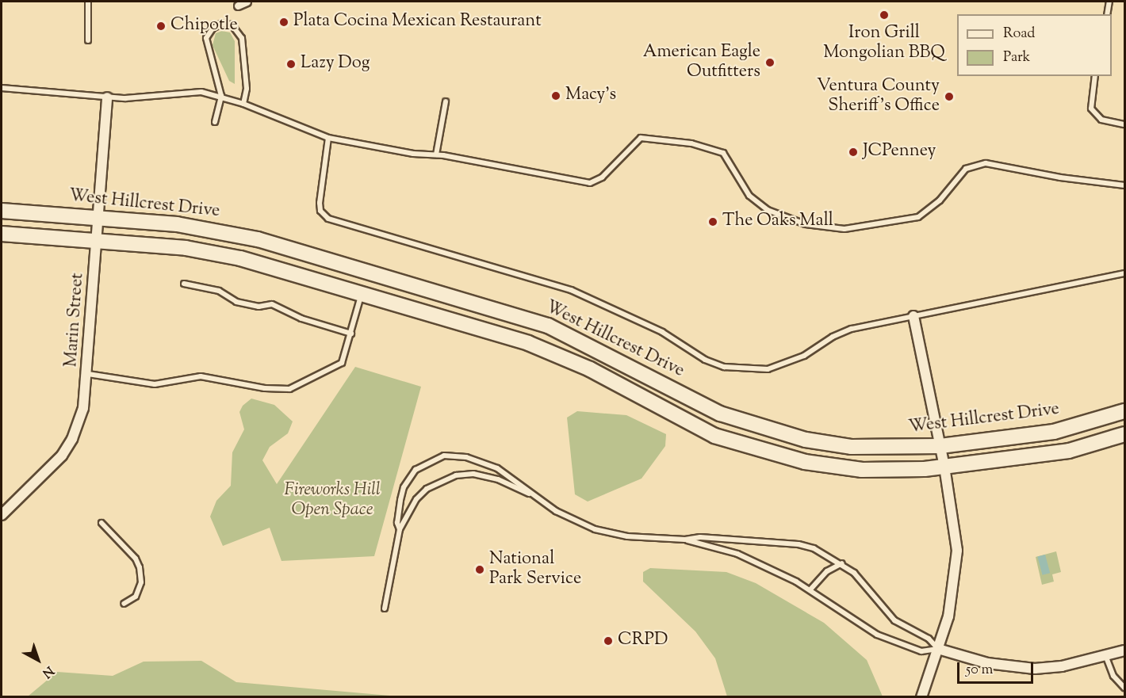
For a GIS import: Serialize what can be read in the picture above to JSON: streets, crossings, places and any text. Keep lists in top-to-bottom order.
{
  "streets": {
    "main road": ["West Hillcrest Drive"],
    "street": ["Marin Street"]
  },
  "crossings": [
    ["West Hillcrest Drive", "Marin Street"]
  ],
  "parks": ["Fireworks Hill Open Space"],
  "places": [
    "Iron Grill Mongolian BBQ",
    "Plata Cocina Mexican Restaurant",
    "Chipotle",
    "American Eagle Outfitters",
    "Lazy Dog",
    "Macy's",
    "Ventura County Sheriff's Office",
    "JCPenney",
    "The Oaks Mall",
    "National Park Service",
    "CRPD"
  ],
  "legend": ["Road", "Park"],
  "scale_bar": "50 m",
  "north": "bottom right"
}
